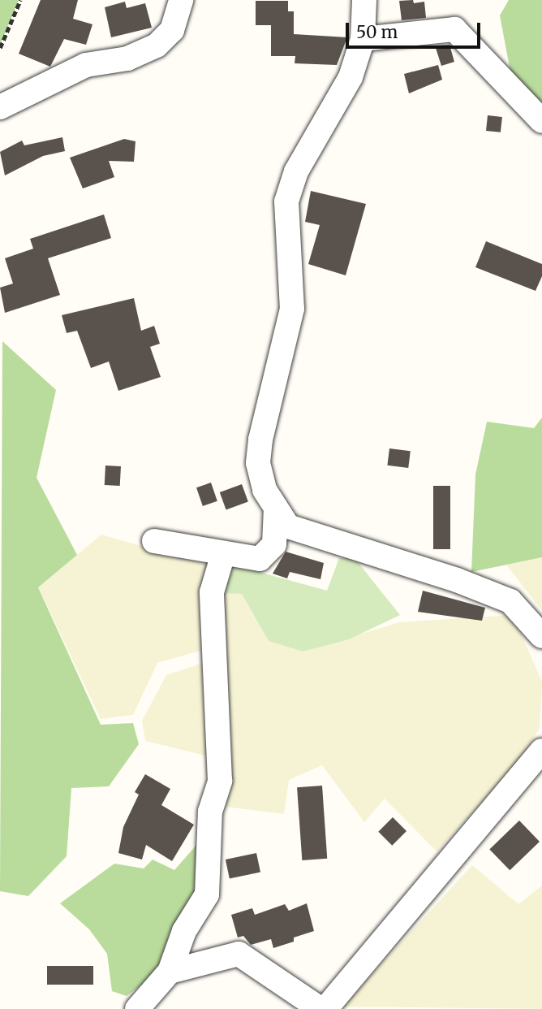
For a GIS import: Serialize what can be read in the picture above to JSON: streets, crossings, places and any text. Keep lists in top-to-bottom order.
{
  "scale_bar": "50 m"
}
